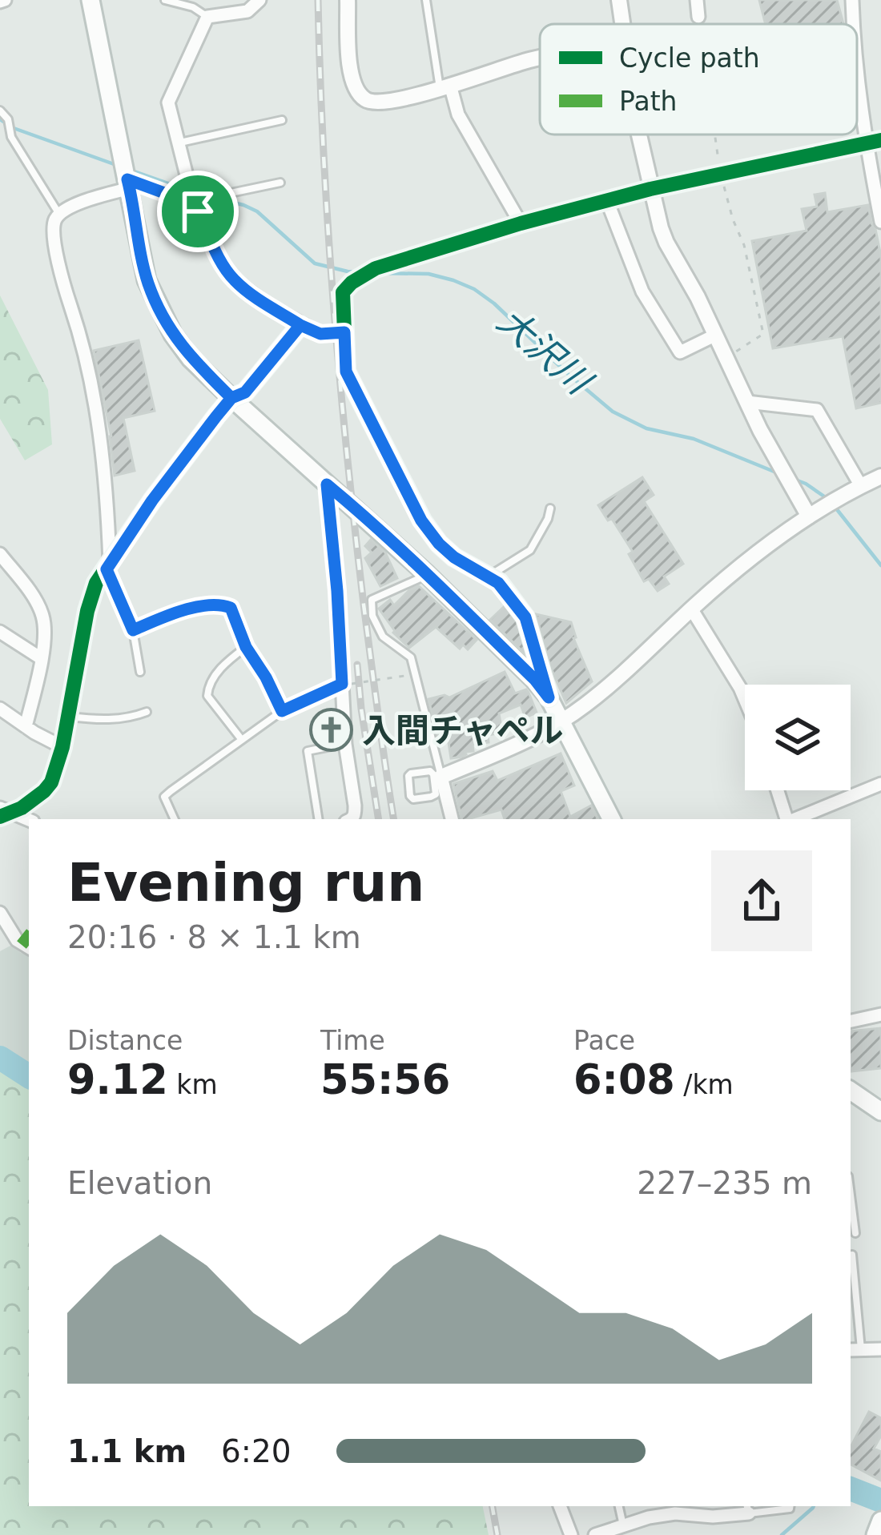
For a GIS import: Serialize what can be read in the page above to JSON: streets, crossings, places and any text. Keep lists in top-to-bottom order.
{
  "water": ["大沢川"],
  "places": {
    "church": ["入間チャペル"]
  },
  "legend": ["Cycle path", "Path"],
  "page": {
    "heading": ["Evening run", "20:16 · 8 × 1.1 km"],
    "stats": [
      ["Distance", "9.12 km"],
      ["Time", "55:56"],
      ["Pace", "6:08 /km"]
    ],
    "chart": ["Elevation", "227–235 m"],
    "list": [
      {
        "name": "1.1 km",
        "note": "6:20"
      }
    ]
  }
}
